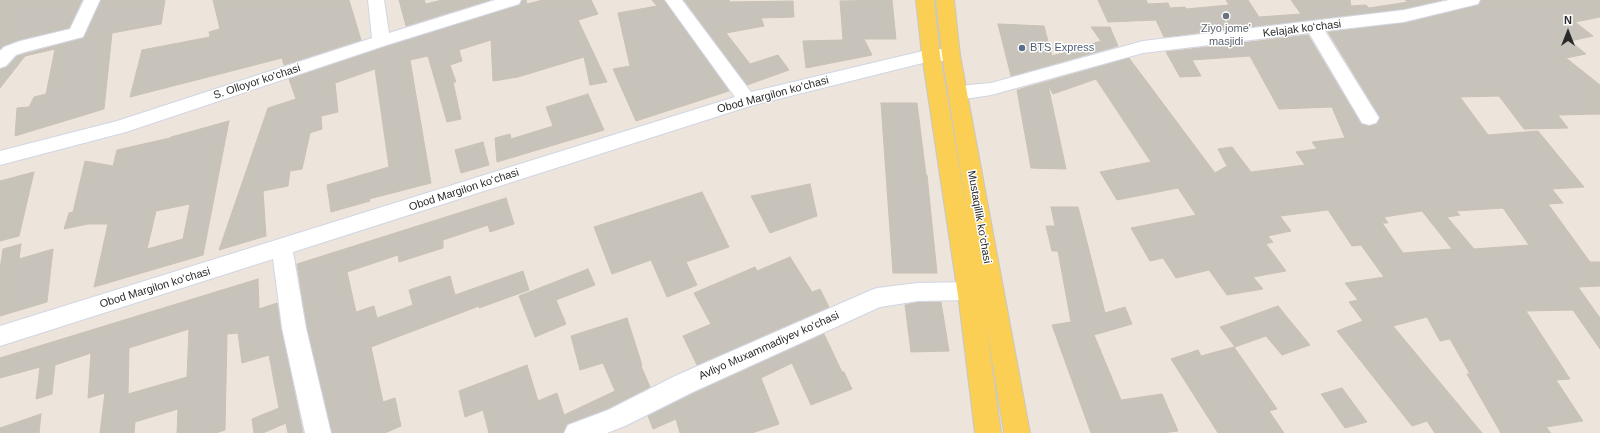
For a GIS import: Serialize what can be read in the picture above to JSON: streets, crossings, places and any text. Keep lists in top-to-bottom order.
{
  "streets": {
    "main road": ["Mustaqillik koʻchasi"],
    "street": [
      "Kelajak koʻchasi",
      "S. Olloyor ko'chasi",
      "Obod Margilon koʻchasi",
      "Avliyo Muxammadiyev koʻchasi"
    ]
  },
  "crossings": [
    ["Kelajak koʻchasi", "Mustaqillik koʻchasi"],
    ["Obod Margilon koʻchasi", "Mustaqillik koʻchasi"],
    ["Mustaqillik koʻchasi", "Avliyo Muxammadiyev koʻchasi"]
  ],
  "places": ["Ziyo jome' masjidi", "BTS Express"],
  "north": "top"
}
